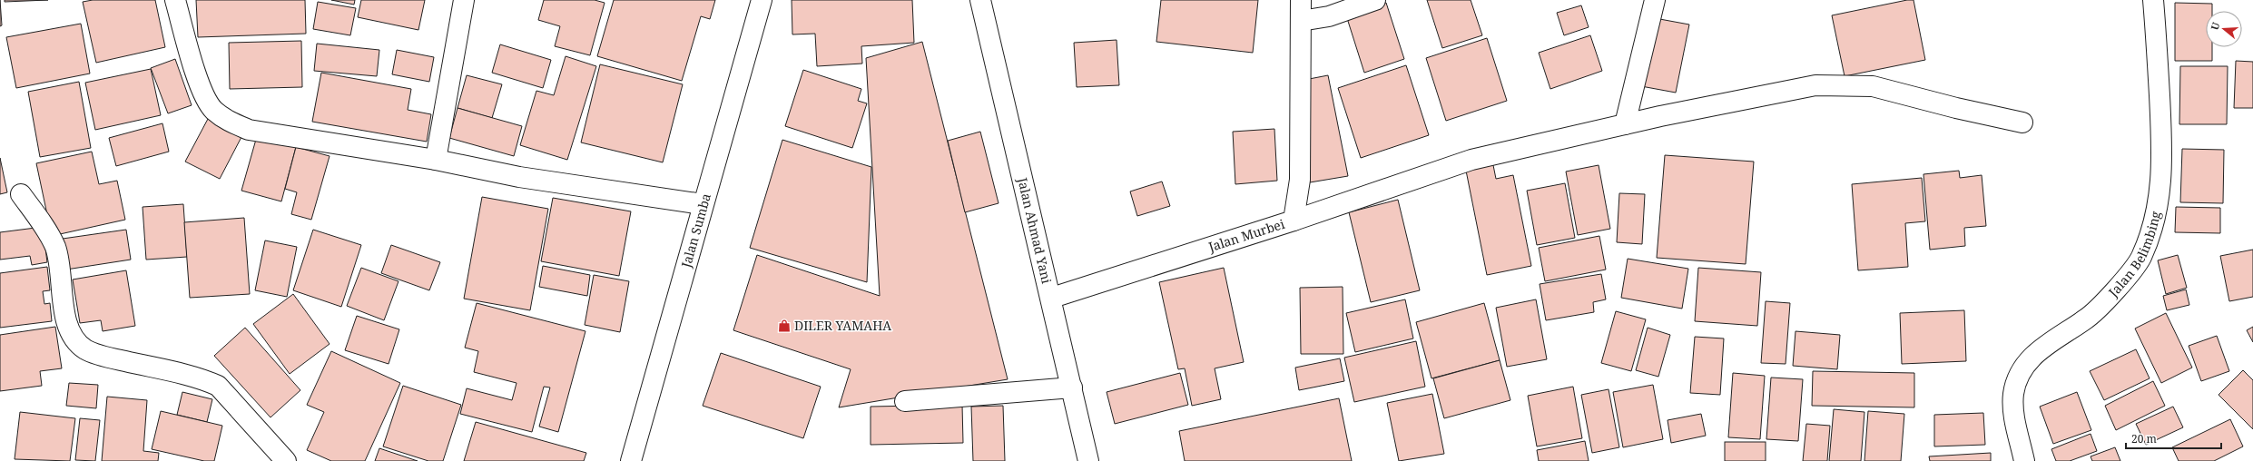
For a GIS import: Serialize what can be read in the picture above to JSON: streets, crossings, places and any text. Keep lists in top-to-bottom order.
{
  "streets": {
    "main road": [
      "Jalan Sumba",
      "Jalan Ahmad Yani",
      "Jalan Murbei",
      "Jalan Belimbing"
    ]
  },
  "crossings": [
    ["Jalan Ahmad Yani", "Jalan Murbei"]
  ],
  "places": {
    "shop": ["DILER YAMAHA"]
  },
  "scale_bar": "20 m",
  "north": "left"
}
